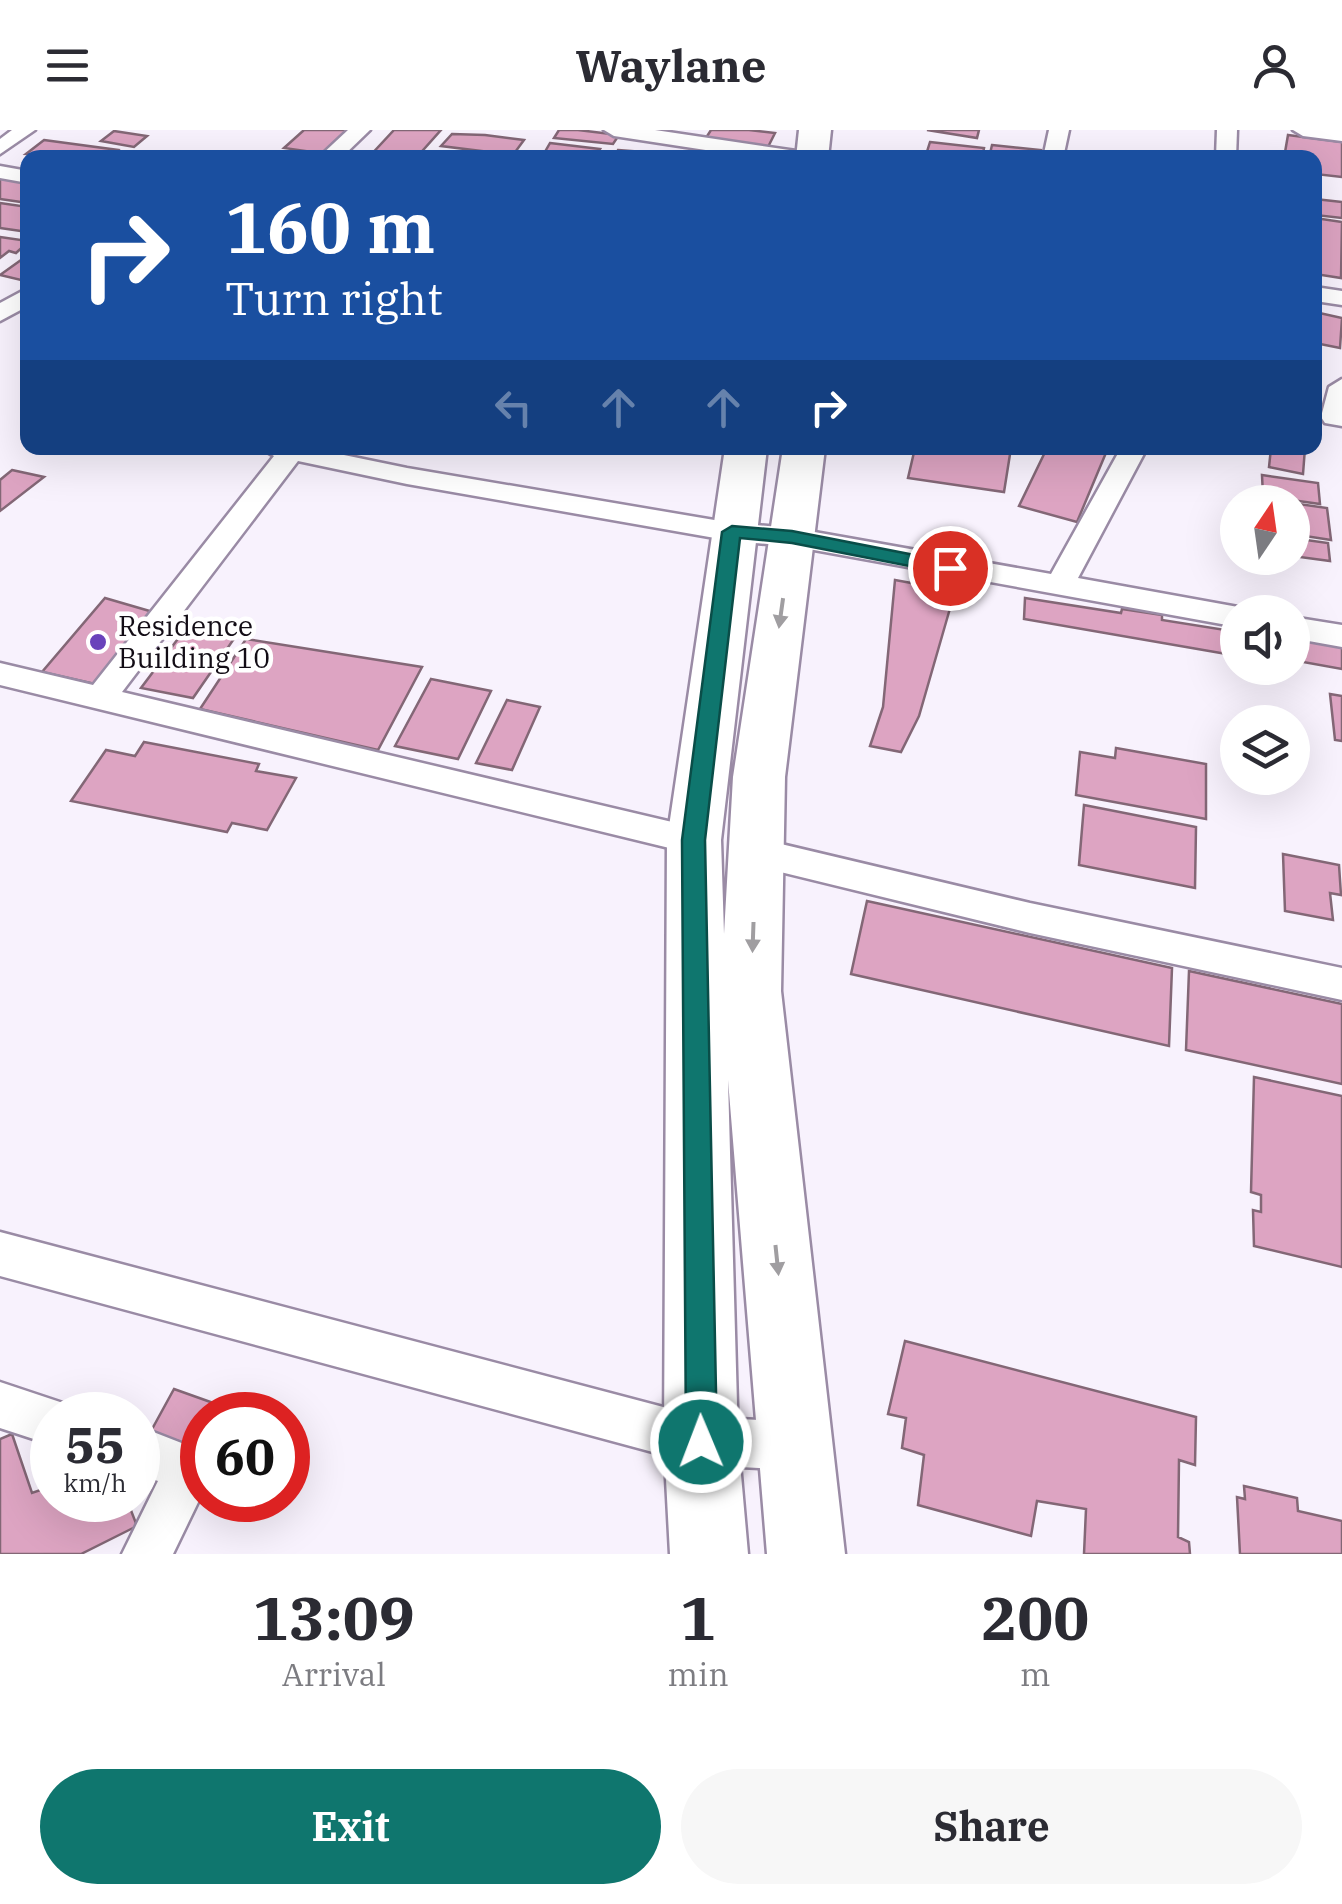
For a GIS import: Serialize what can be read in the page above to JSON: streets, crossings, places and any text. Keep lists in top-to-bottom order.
{
  "places": ["Residence Building 10"],
  "north": "top",
  "page": {
    "header": "Waylane",
    "turn": ["160 m", "Turn right"],
    "speed": "55 km/h",
    "limit": "60",
    "eta": [
      "13:09",
      "Arrival",
      "1",
      "min",
      "200",
      "m"
    ],
    "buttons": ["Exit", "Share"]
  }
}
